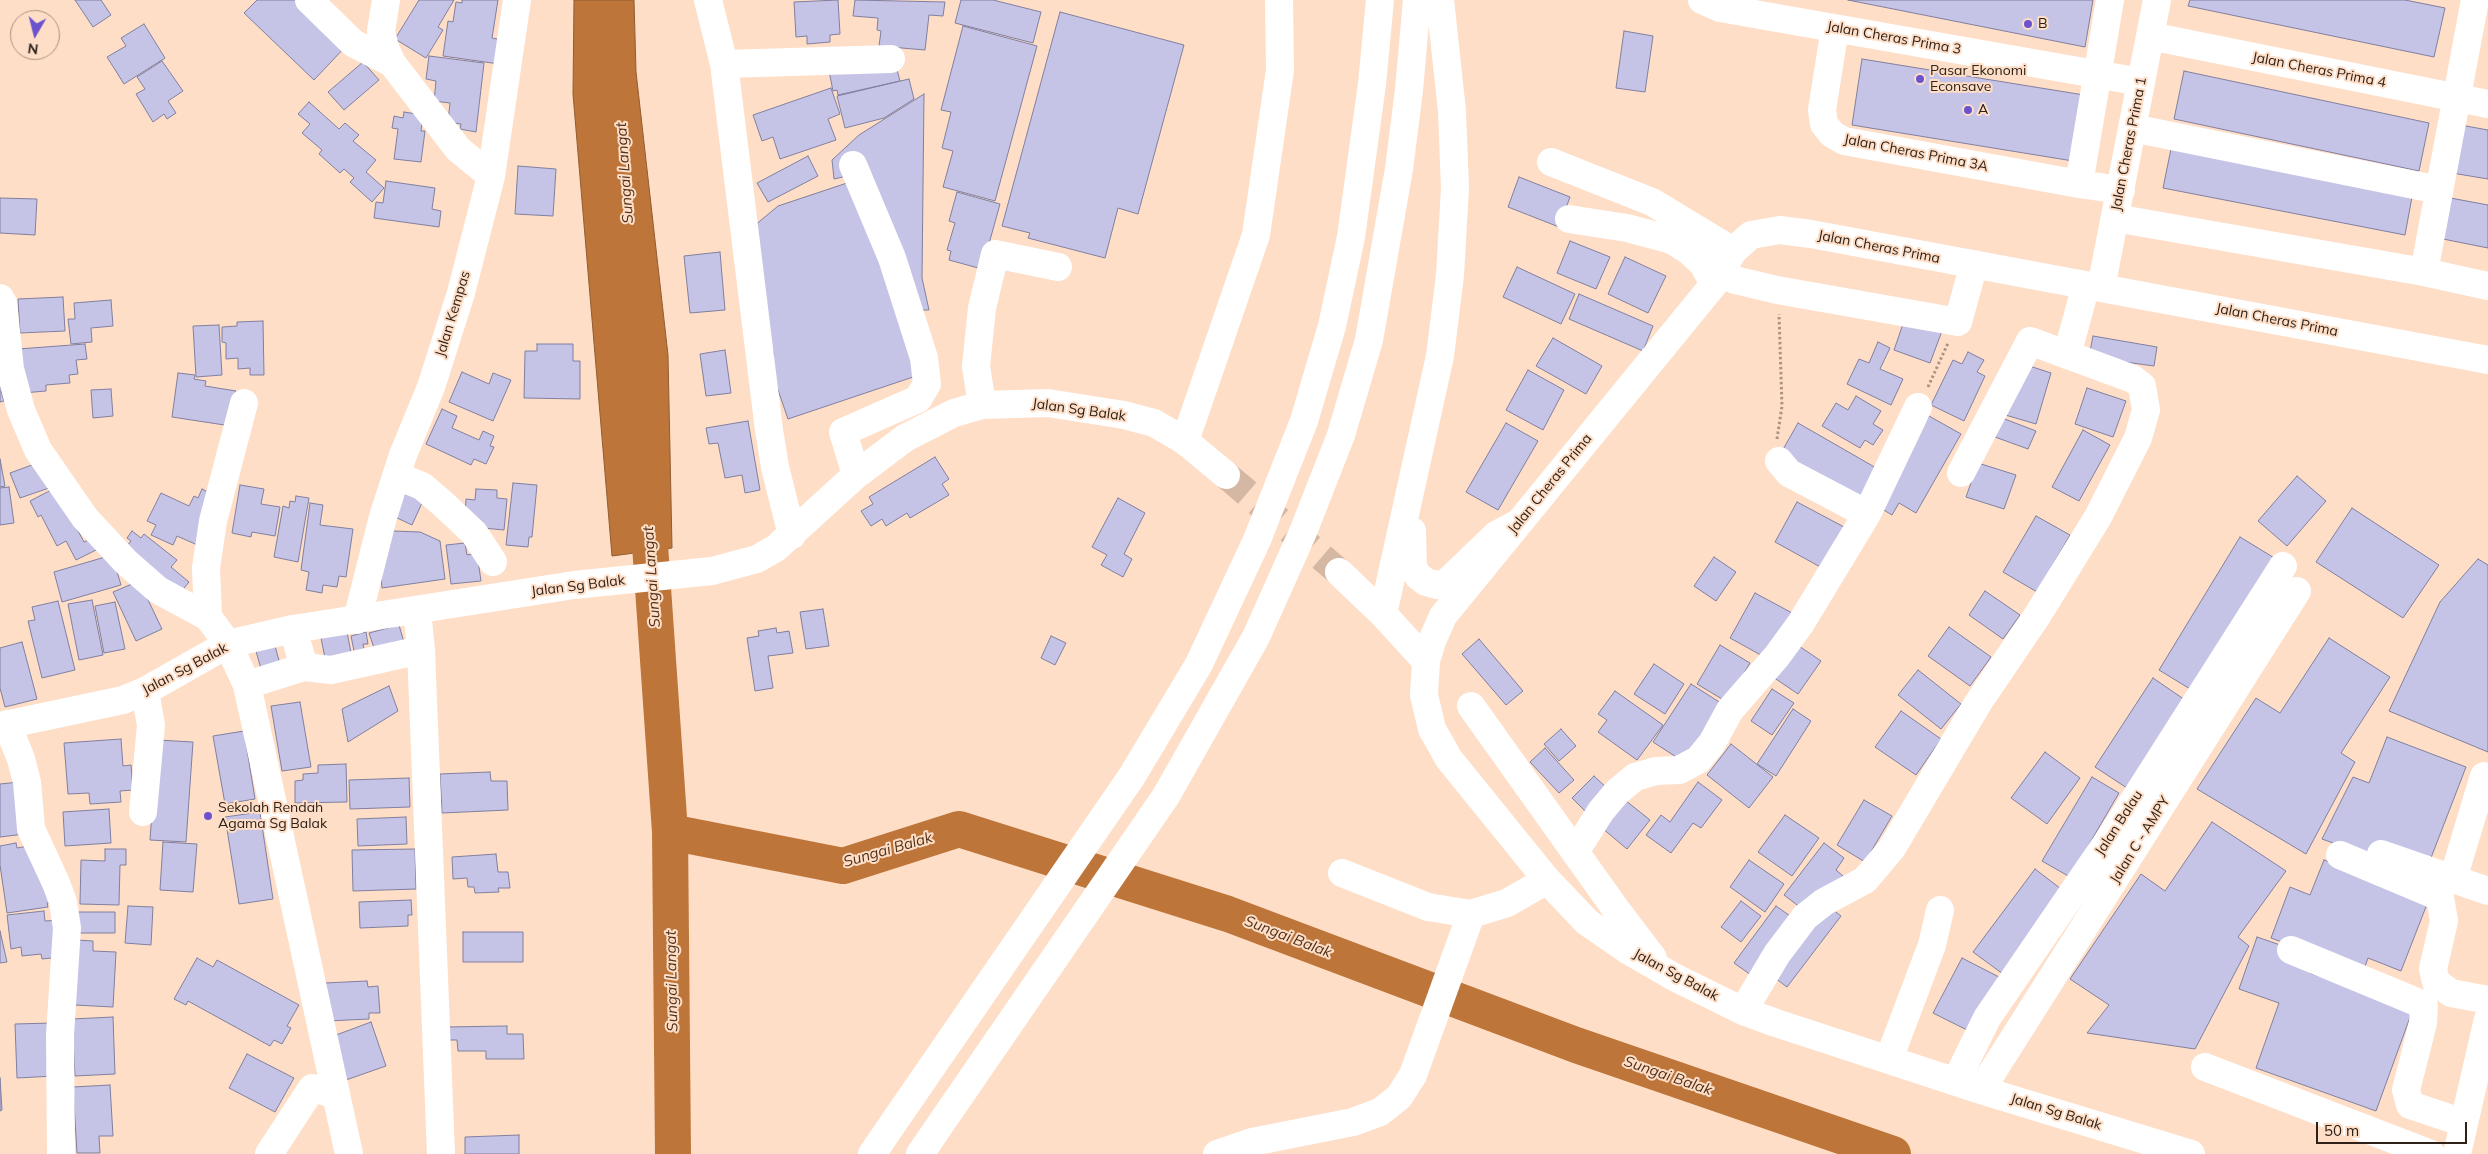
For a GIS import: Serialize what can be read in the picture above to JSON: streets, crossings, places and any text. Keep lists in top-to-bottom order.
{
  "streets": {
    "main road": [
      "Jalan Cheras Prima 3",
      "Jalan Cheras Prima 4",
      "Jalan Cheras Prima 1",
      "Jalan Cheras Prima 3A",
      "Jalan Cheras Prima",
      "Jalan Kempas",
      "Jalan Sg Balak",
      "Jalan Balau",
      "Jalan C - AMPY"
    ]
  },
  "crossings": [
    ["Jalan Cheras Prima 3", "Jalan Cheras Prima 1"],
    ["Jalan Cheras Prima 3", "Jalan Cheras Prima 3A"],
    ["Jalan Cheras Prima 4", "Jalan Cheras Prima 1"],
    ["Jalan Cheras Prima 1", "Jalan Cheras Prima 3A"],
    ["Jalan Cheras Prima 1", "Jalan Cheras Prima"],
    ["Jalan Cheras Prima", "Jalan Sg Balak"],
    ["Jalan Kempas", "Jalan Sg Balak"],
    ["Jalan Sg Balak", "Jalan Balau"],
    ["Jalan Sg Balak", "Jalan C - AMPY"]
  ],
  "water": ["Sungai Langat", "Sungai Balak"],
  "places": [
    "B",
    "Pasar Ekonomi Econsave",
    "A",
    "Sekolah Rendah Agama Sg Balak"
  ],
  "scale_bar": "50 m",
  "north": "bottom"
}
